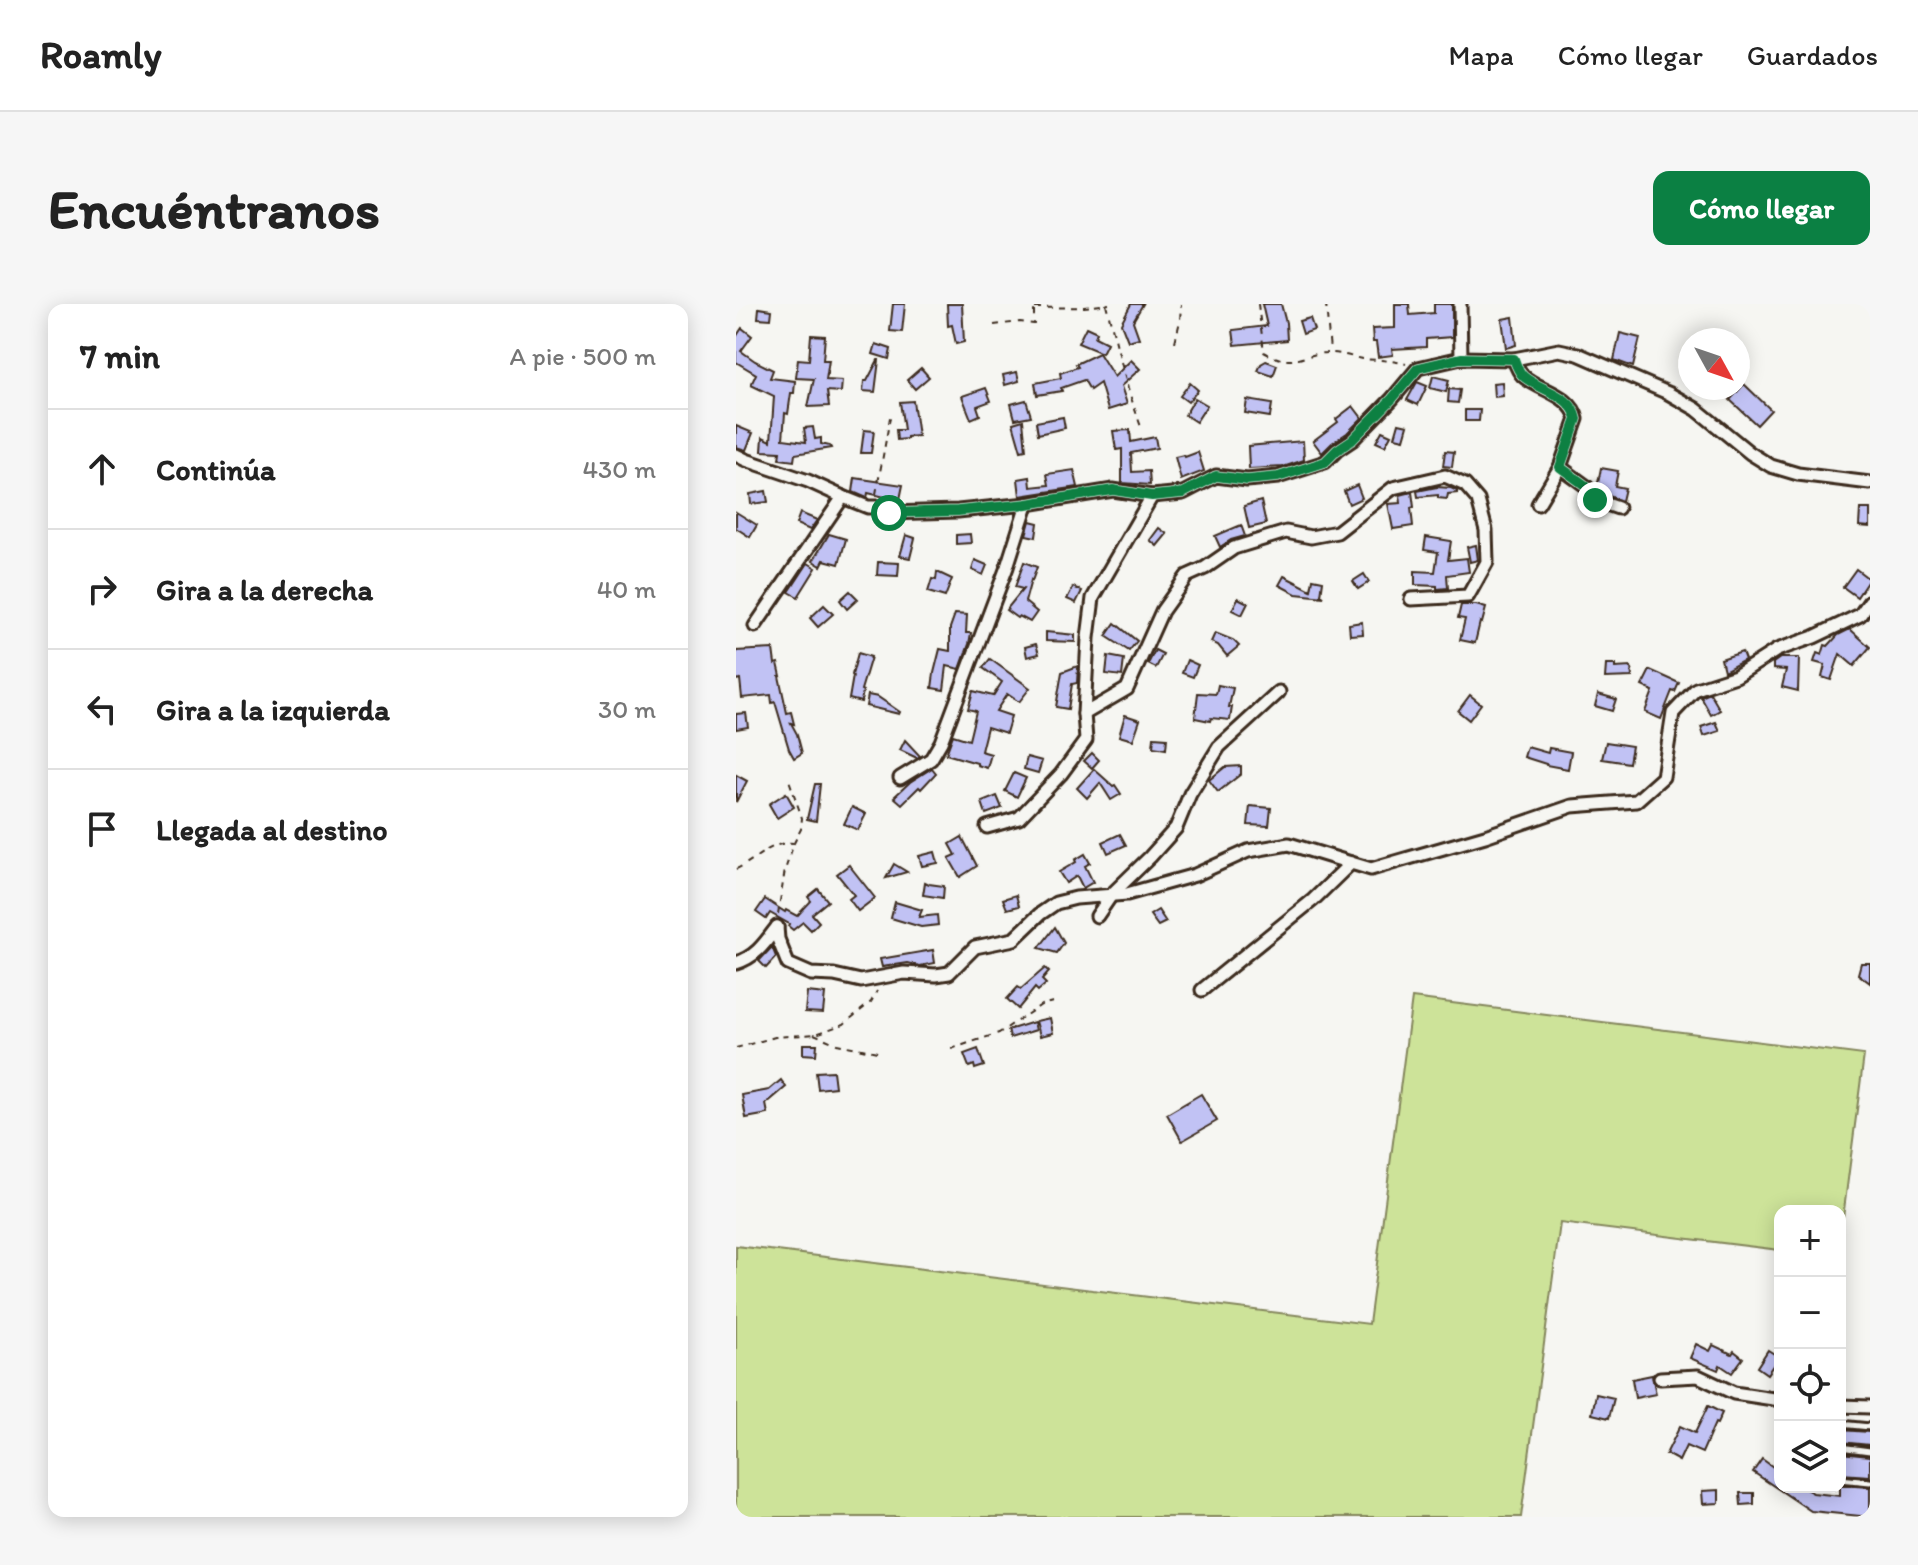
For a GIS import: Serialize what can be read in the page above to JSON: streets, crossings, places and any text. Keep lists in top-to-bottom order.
{
  "north": "bottom right",
  "page": {
    "header": "Roamly",
    "nav": ["Mapa", "Cómo llegar", "Guardados"],
    "buttons": "Cómo llegar",
    "title": "Encuéntranos",
    "heading": ["7 min", "A pie · 500 m"],
    "list": [
      ["Continúa", "430 m"],
      ["Gira a la derecha", "40 m"],
      ["Gira a la izquierda", "30 m"],
      "Llegada al destino"
    ],
    "map_buttons": ["+", "−"]
  }
}
